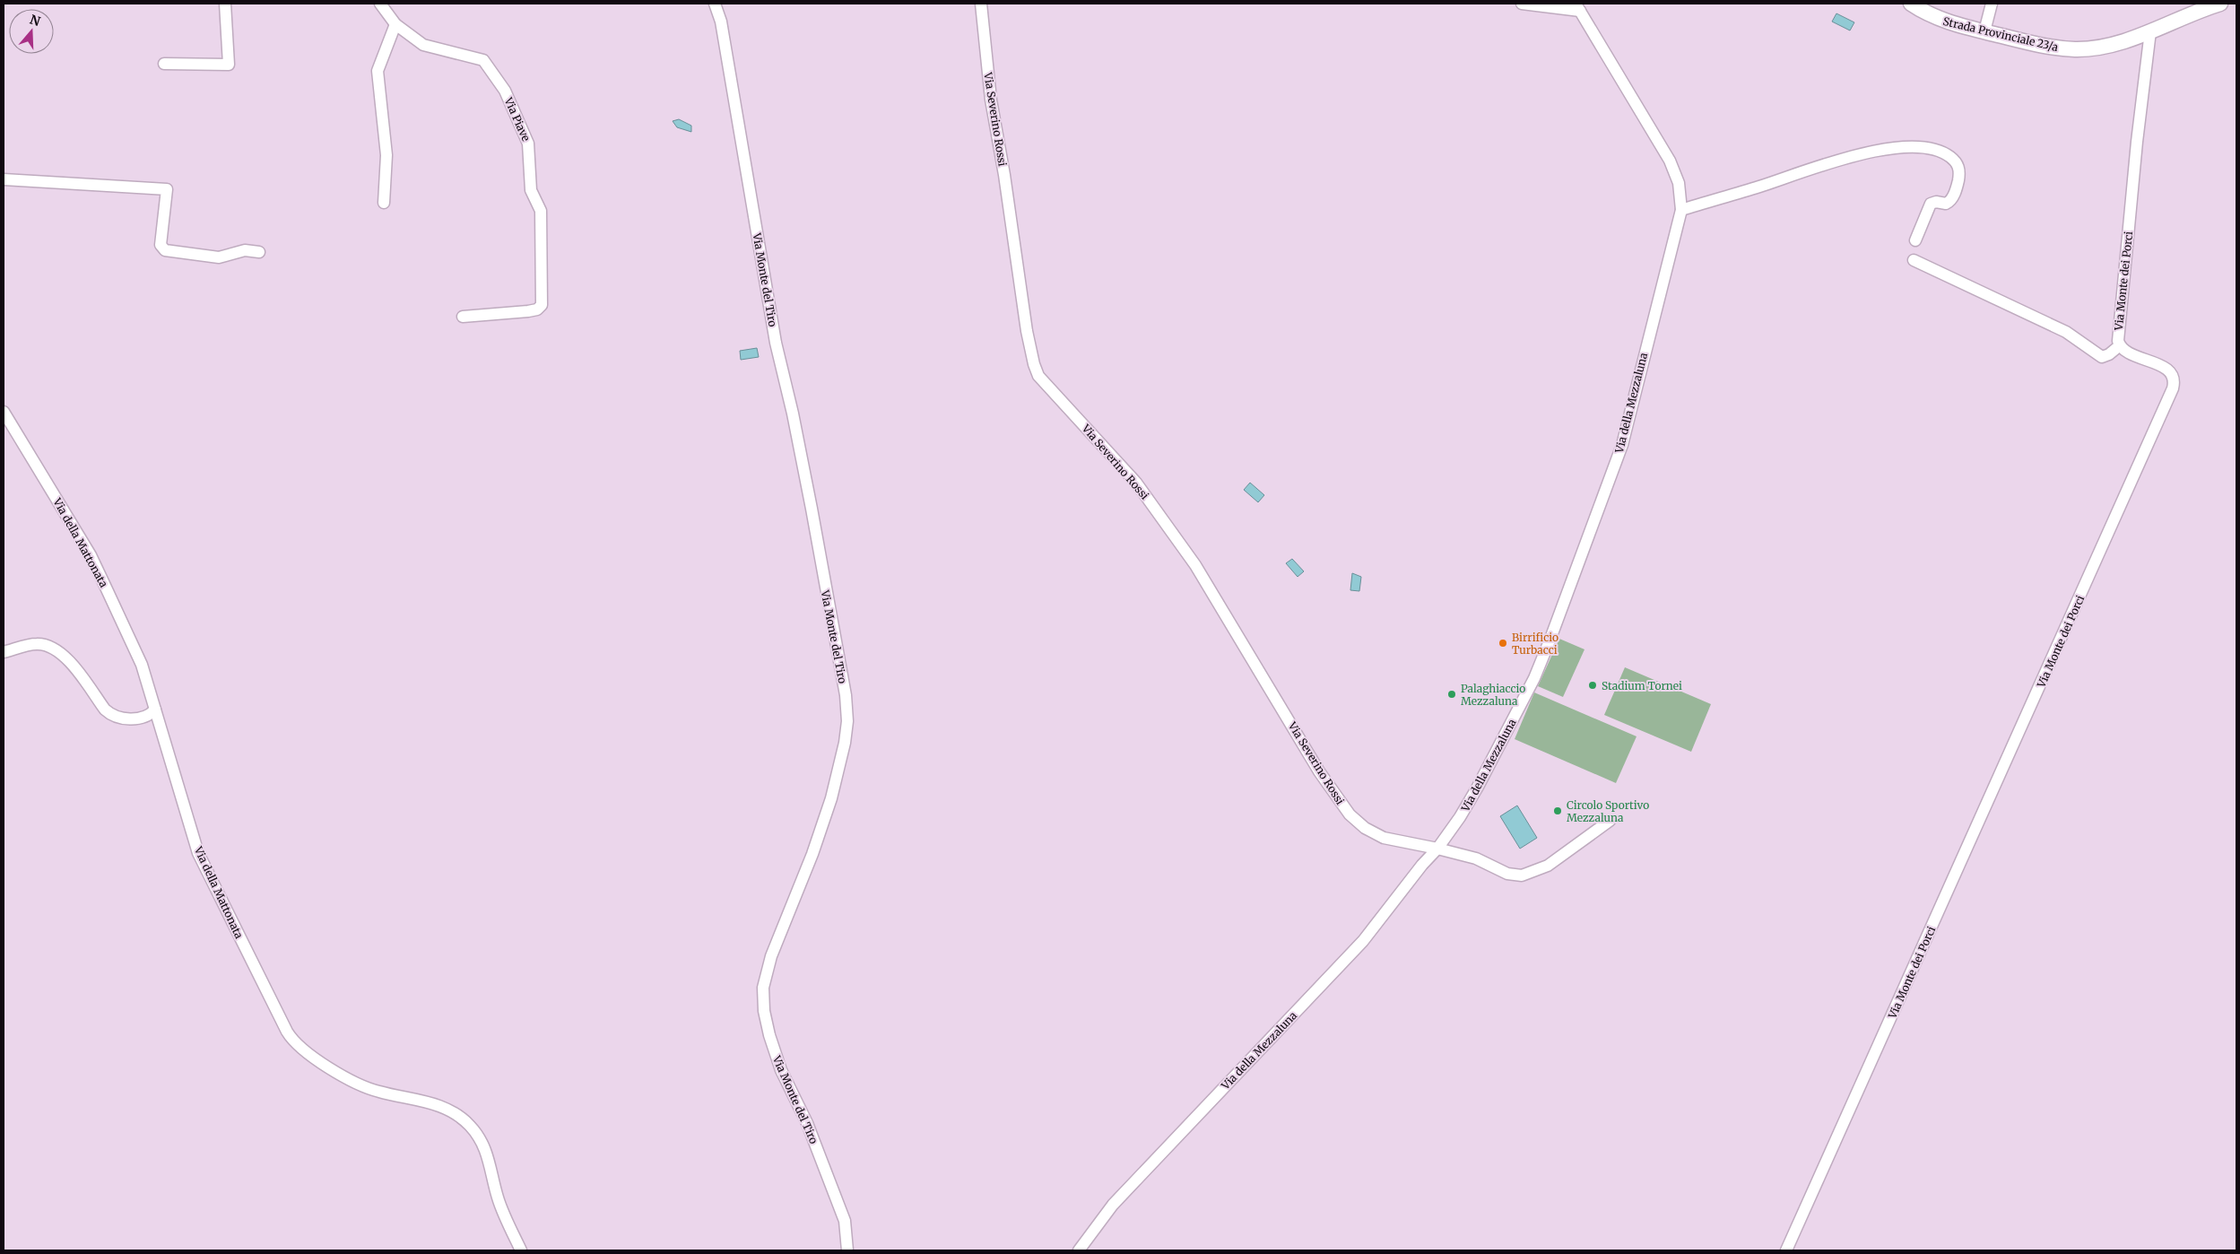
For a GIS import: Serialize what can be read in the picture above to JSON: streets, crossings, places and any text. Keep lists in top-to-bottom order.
{
  "streets": {
    "street": [
      "Strada Provinciale 23/a",
      "Via Piave",
      "Via Severino Rossi",
      "Via Monte del Tiro",
      "Via Monte dei Porci",
      "Via della Mezzaluna",
      "Via della Mattonata"
    ]
  },
  "crossings": [
    ["Strada Provinciale 23/a", "Via Monte dei Porci"],
    ["Via Severino Rossi", "Via della Mezzaluna"]
  ],
  "places": [
    "Birrificio Turbacci",
    "Stadium Tornei",
    "Palaghiaccio Mezzaluna",
    "Circolo Sportivo Mezzaluna"
  ],
  "north": "top"
}
